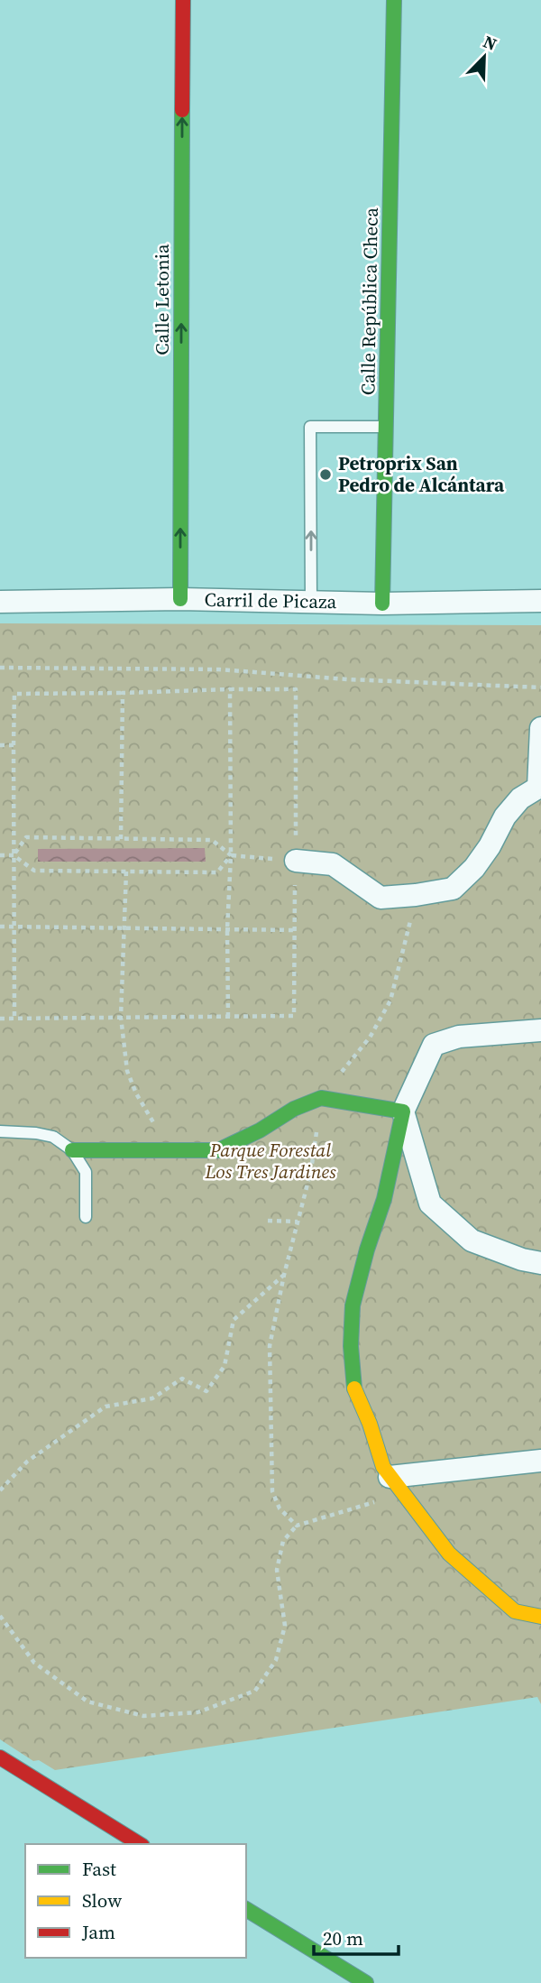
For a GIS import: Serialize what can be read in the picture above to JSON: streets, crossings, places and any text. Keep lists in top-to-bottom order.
{
  "streets": {
    "street": ["Calle Letonia", "Calle República Checa", "Carril de Picaza"]
  },
  "crossings": [
    ["Calle Letonia", "Carril de Picaza"],
    ["Calle República Checa", "Carril de Picaza"]
  ],
  "one_way": ["Calle Letonia"],
  "parks": ["Parque Forestal Los Tres Jardines"],
  "places": ["Petroprix San Pedro de Alcántara"],
  "legend": ["Fast", "Slow", "Jam"],
  "scale_bar": "20 m",
  "north": "top right"
}
